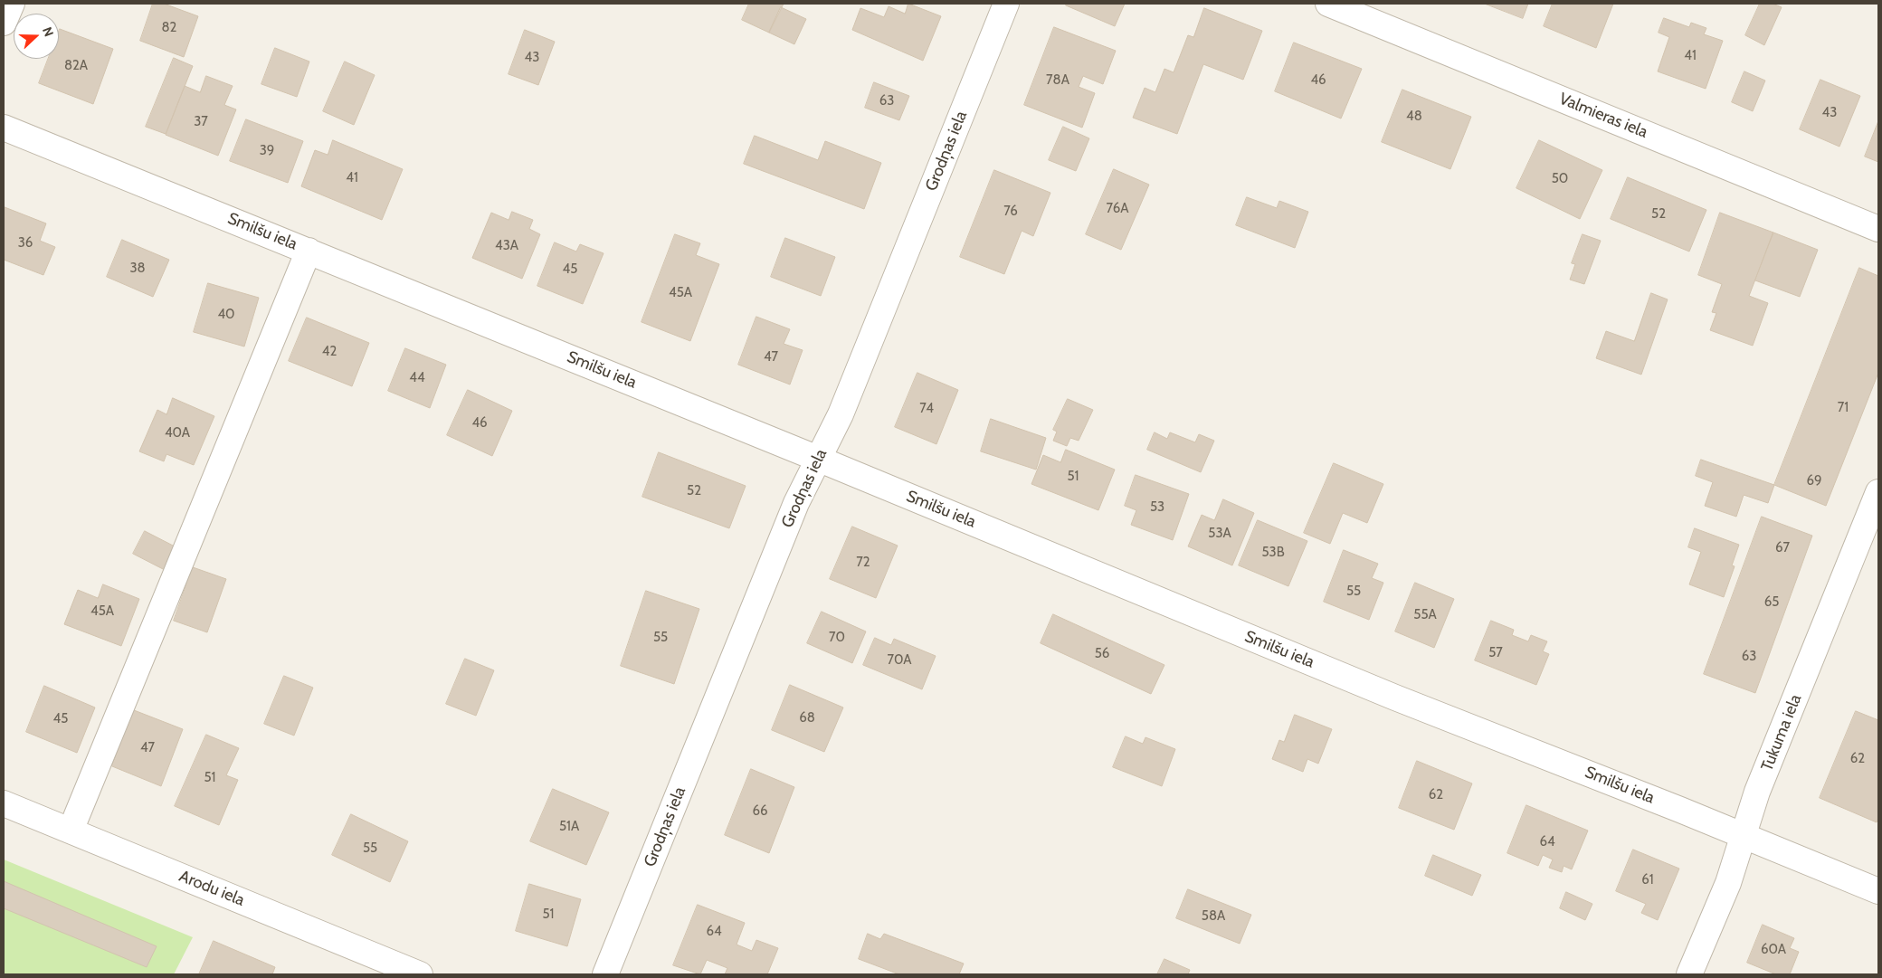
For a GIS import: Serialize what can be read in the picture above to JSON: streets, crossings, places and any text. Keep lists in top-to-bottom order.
{
  "streets": {
    "street": [
      "Valmieras iela",
      "Grodņas iela",
      "Smilšu iela",
      "Tukuma iela",
      "Arodu iela"
    ]
  },
  "crossings": [
    ["Grodņas iela", "Smilšu iela"],
    ["Smilšu iela", "Tukuma iela"]
  ],
  "house_numbers": [
    "82",
    "41",
    "43",
    "82A",
    "78A",
    "46",
    "63",
    "43",
    "48",
    "37",
    "39",
    "41",
    "50",
    "76A",
    "76",
    "52",
    "36",
    "43A",
    "38",
    "45",
    "45A",
    "40",
    "42",
    "47",
    "44",
    "71",
    "74",
    "46",
    "40A",
    "51",
    "69",
    "52",
    "53",
    "53A",
    "67",
    "53B",
    "72",
    "55",
    "65",
    "45A",
    "55A",
    "55",
    "70",
    "57",
    "56",
    "63",
    "70A",
    "68",
    "45",
    "47",
    "62",
    "51",
    "62",
    "66",
    "51A",
    "64",
    "55",
    "61",
    "51",
    "58A",
    "64",
    "60A"
  ],
  "north": "right"
}
